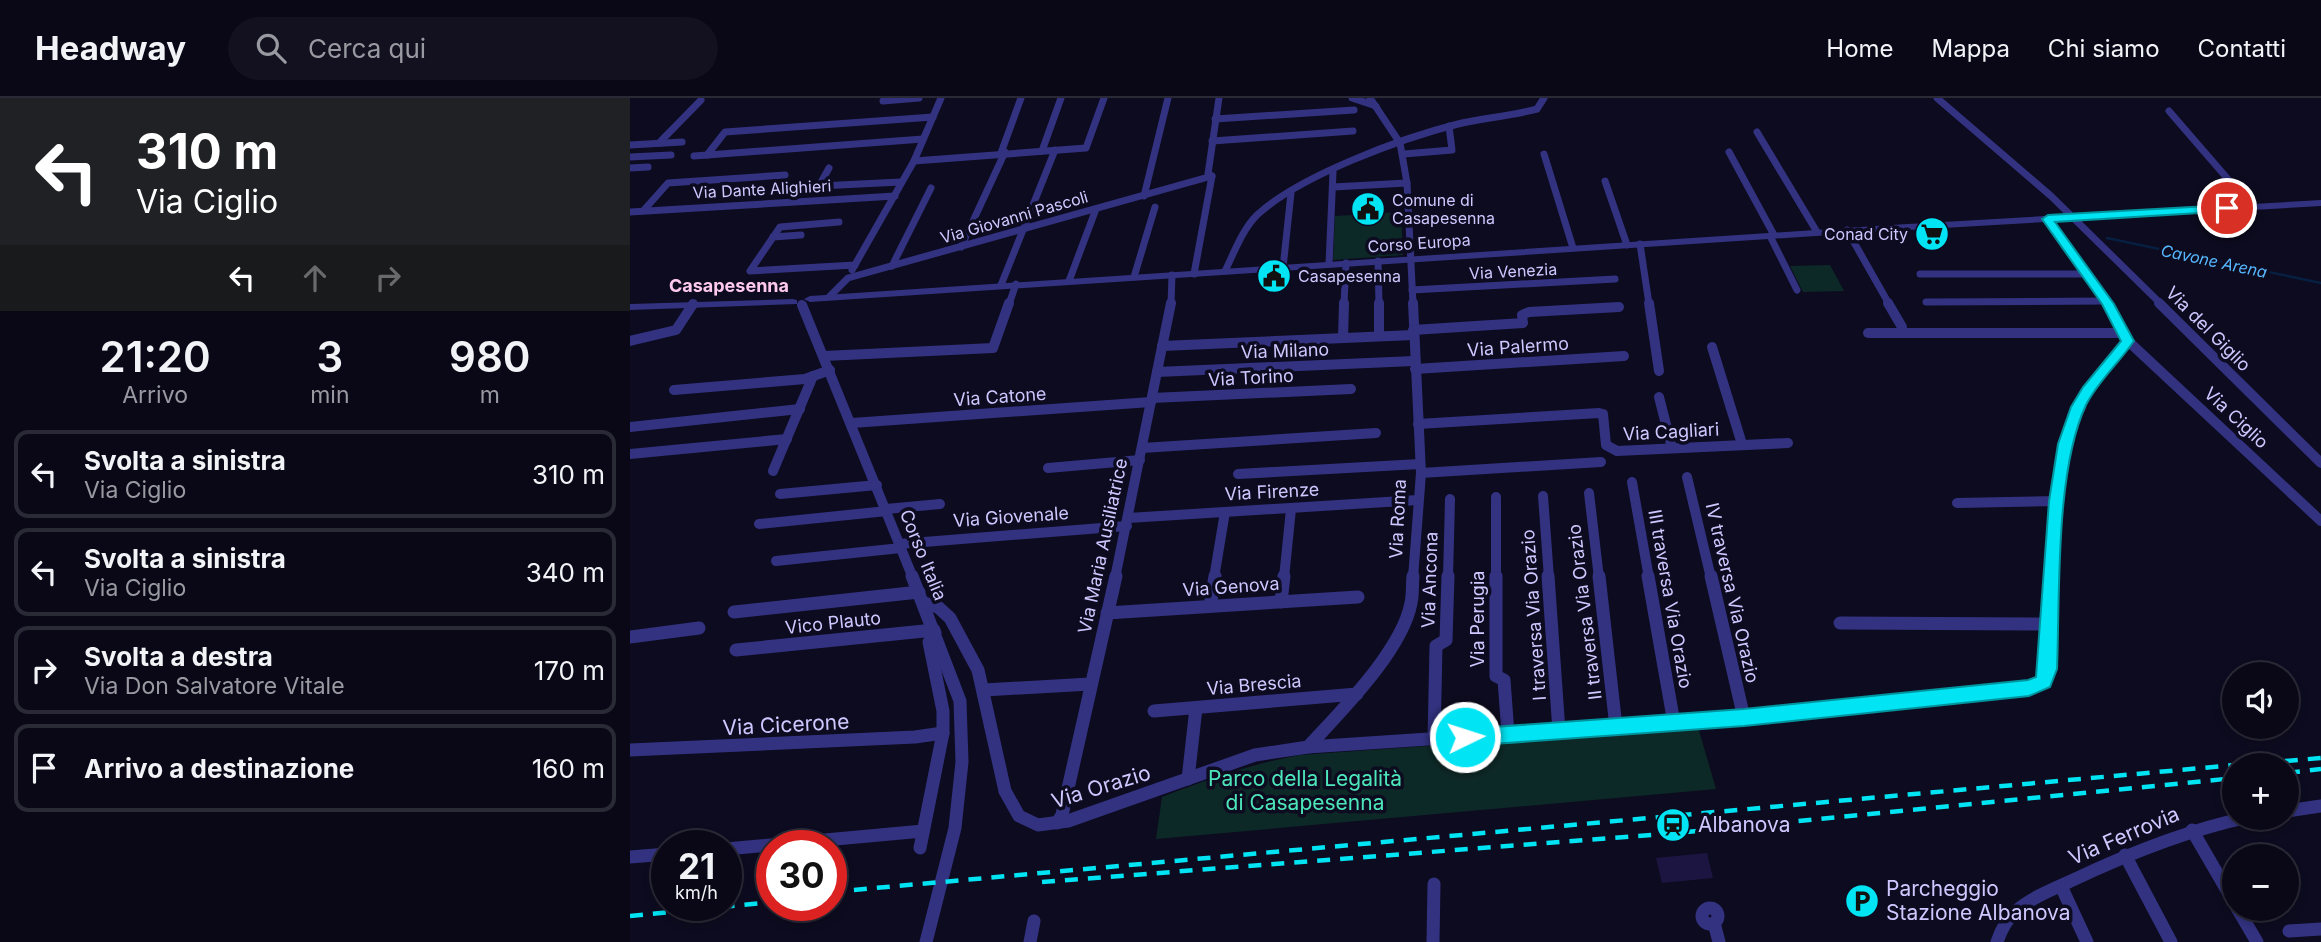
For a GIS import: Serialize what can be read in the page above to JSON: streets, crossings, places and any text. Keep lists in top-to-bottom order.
{
  "streets": {
    "street": [
      "Via Dante Alighieri",
      "Via Giovanni Pascoli",
      "Corso Europa",
      "Via Venezia",
      "Via del Giglio",
      "Via Palermo",
      "Via Milano",
      "Via Torino",
      "Via Catone",
      "Via Ciglio",
      "Via Cagliari",
      "Via Firenze",
      "Via Giovenale",
      "Via Roma",
      "Via Maria Ausiliatrice",
      "Corso Italia",
      "Via Ancona",
      "Via Genova",
      "IV traversa Via Orazio",
      "III traversa Via Orazio",
      "II traversa Via Orazio",
      "I traversa Via Orazio",
      "Via Perugia",
      "Vico Plauto",
      "Via Brescia",
      "Via Cicerone",
      "Via Orazio",
      "Via Ferrovia"
    ]
  },
  "crossings": [
    ["Via Giovanni Pascoli", "Corso Europa"],
    ["Corso Europa", "Via del Giglio"],
    ["Corso Europa", "Via Ciglio"],
    ["Corso Europa", "Via Roma"],
    ["Corso Europa", "Via Maria Ausiliatrice"],
    ["Corso Europa", "Corso Italia"],
    ["Via Venezia", "Via Roma"],
    ["Via Palermo", "Via Milano"],
    ["Via Palermo", "Via Roma"],
    ["Via Milano", "Via Roma"],
    ["Via Milano", "Via Maria Ausiliatrice"],
    ["Via Torino", "Via Catone"],
    ["Via Torino", "Via Maria Ausiliatrice"],
    ["Via Catone", "Via Maria Ausiliatrice"],
    ["Via Catone", "Corso Italia"],
    ["Via Cagliari", "Via Roma"],
    ["Via Firenze", "Via Giovenale"],
    ["Via Firenze", "Via Roma"],
    ["Via Firenze", "Via Maria Ausiliatrice"],
    ["Via Giovenale", "Via Maria Ausiliatrice"],
    ["Via Giovenale", "Corso Italia"],
    ["Via Roma", "Via Brescia"],
    ["Via Roma", "Via Orazio"],
    ["Via Maria Ausiliatrice", "Via Genova"],
    ["Via Maria Ausiliatrice", "Via Orazio"],
    ["Corso Italia", "Vico Plauto"],
    ["Corso Italia", "Via Orazio"]
  ],
  "districts": ["Casapesenna"],
  "water": ["Cavone Arena"],
  "parks": ["Parco della Legalità di Casapesenna"],
  "places": {
    "public building": ["Comune di Casapesenna", "Casapesenna"],
    "supermarket": ["Conad City"],
    "station": ["Albanova"],
    "parking": ["Parcheggio Stazione Albanova"]
  },
  "page": {
    "header": "Headway",
    "search": "Cerca qui",
    "nav": [
      "Home",
      "Mappa",
      "Chi siamo",
      "Contatti"
    ],
    "turn": ["310 m", "Via Ciglio"],
    "eta": [
      "21:20",
      "Arrivo",
      "3",
      "min",
      "980",
      "m"
    ],
    "list": [
      {
        "name": "Svolta a sinistra",
        "note": "Via Ciglio",
        "value": "310 m"
      },
      {
        "name": "Svolta a sinistra",
        "note": "Via Ciglio",
        "value": "340 m"
      },
      {
        "name": "Svolta a destra",
        "note": "Via Don Salvatore Vitale",
        "value": "170 m"
      },
      {
        "name": "Arrivo a destinazione",
        "value": "160 m"
      }
    ],
    "map_buttons": ["+", "−"],
    "speed": "21 km/h",
    "limit": "30"
  }
}
